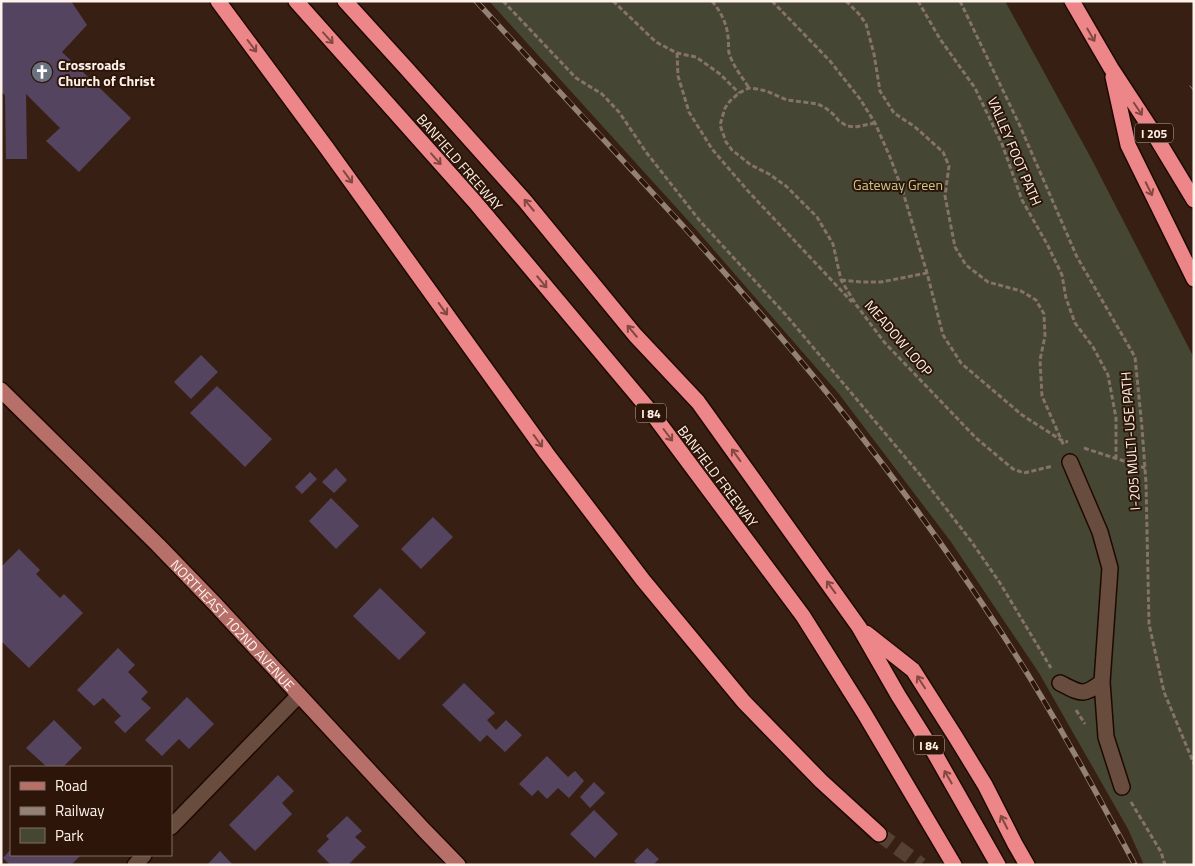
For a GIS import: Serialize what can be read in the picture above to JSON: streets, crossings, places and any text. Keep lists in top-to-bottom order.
{
  "streets": {
    "highway": ["I 205", "BANFIELD FREEWAY", "I 84"],
    "main road": ["NORTHEAST 102ND AVENUE"],
    "path": ["VALLEY FOOT PATH", "MEADOW LOOP", "I-205 MULTI-USE PATH"]
  },
  "parks": ["Gateway Green"],
  "places": {
    "church": ["Crossroads Church of Christ"]
  },
  "legend": ["Road", "Railway", "Park"]
}
